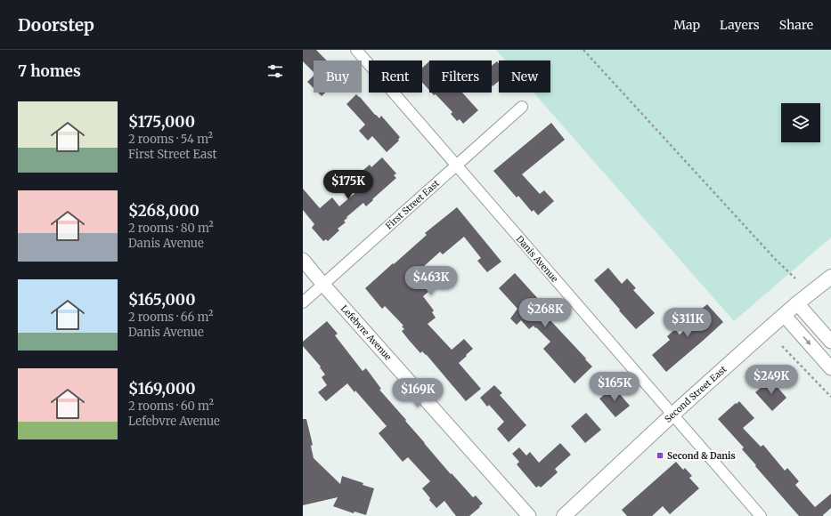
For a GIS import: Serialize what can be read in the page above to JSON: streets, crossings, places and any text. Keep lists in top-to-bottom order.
{
  "streets": {
    "main road": ["Second Street East"],
    "street": ["First Street East", "Danis Avenue", "Lefebvre Avenue"]
  },
  "crossings": [
    ["First Street East", "Danis Avenue"],
    ["First Street East", "Lefebvre Avenue"],
    ["Danis Avenue", "Second Street East"]
  ],
  "places": {
    "transit": ["Second & Danis"]
  },
  "page": {
    "header": "Doorstep",
    "nav": ["Map", "Layers", "Share"],
    "heading": "7 homes",
    "chip": [
      "Buy",
      "Rent",
      "Filters",
      "New"
    ],
    "list": [
      {
        "name": "$175,000",
        "note": "2 rooms · 54 m² · First Street East"
      },
      {
        "name": "$268,000",
        "note": "2 rooms · 80 m² · Danis Avenue"
      },
      {
        "name": "$165,000",
        "note": "2 rooms · 66 m² · Danis Avenue"
      },
      {
        "name": "$169,000",
        "note": "2 rooms · 60 m² · Lefebvre Avenue"
      }
    ],
    "price": [
      "$175K",
      "$463K",
      "$268K",
      "$311K",
      "$249K",
      "$165K",
      "$169K"
    ]
  }
}
